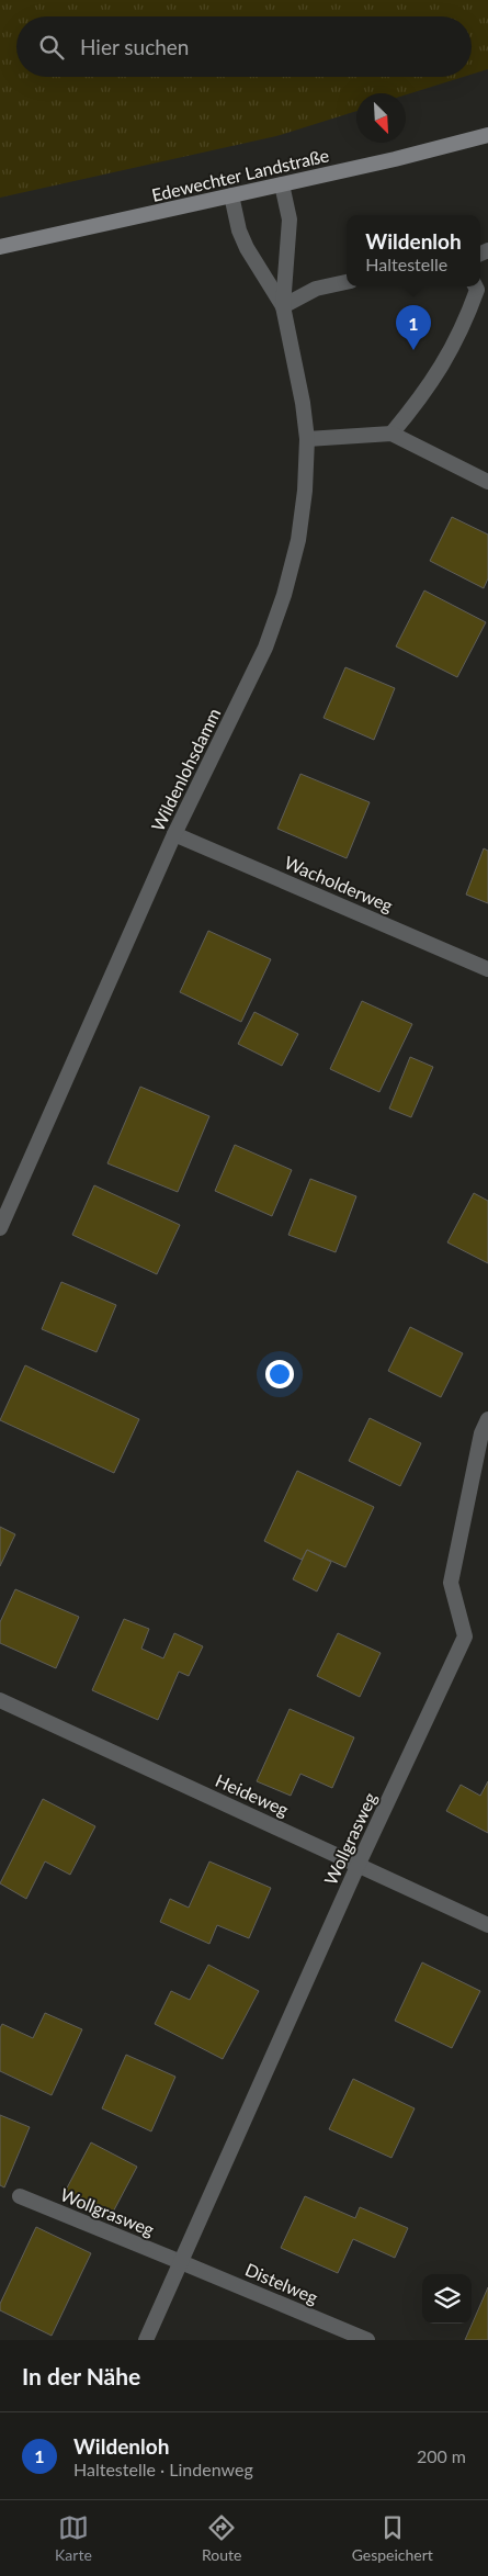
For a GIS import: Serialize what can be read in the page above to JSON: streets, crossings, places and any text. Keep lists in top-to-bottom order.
{
  "streets": {
    "main road": ["Edewechter Landstraße"],
    "street": [
      "Wildenlohsdamm",
      "Wacholderweg",
      "Heideweg",
      "Wollgrasweg",
      "Distelweg"
    ]
  },
  "crossings": [
    ["Edewechter Landstraße", "Wildenlohsdamm"],
    ["Wildenlohsdamm", "Wacholderweg"],
    ["Heideweg", "Wollgrasweg"],
    ["Wollgrasweg", "Distelweg"]
  ],
  "north": "bottom right",
  "page": {
    "search": "Hier suchen",
    "popup": ["Wildenloh", "Haltestelle"],
    "pins": "1",
    "heading": "In der Nähe",
    "list": [
      {
        "mark": "1",
        "name": "Wildenloh",
        "note": "Haltestelle · Lindenweg",
        "value": "200 m"
      }
    ],
    "nav": ["Karte", "Route", "Gespeichert"]
  }
}
